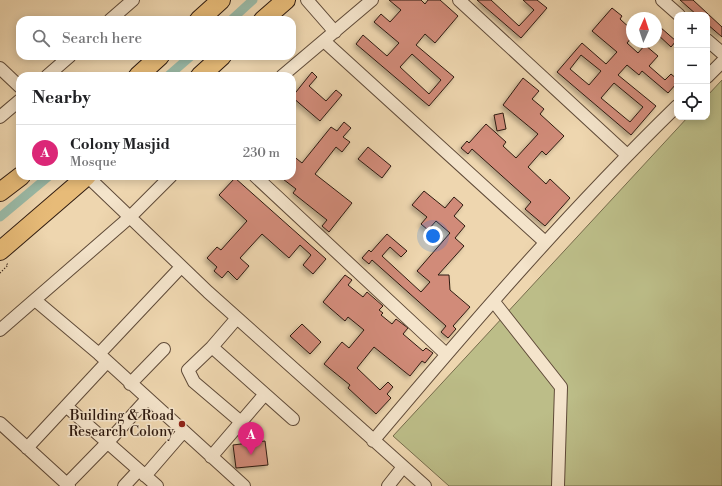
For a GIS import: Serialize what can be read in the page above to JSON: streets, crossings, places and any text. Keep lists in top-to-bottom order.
{
  "places": ["Building & Road Research Colony"],
  "north": "top",
  "page": {
    "map_buttons": ["+", "−"],
    "search": "Search here",
    "heading": "Nearby",
    "list": [
      {
        "mark": "A",
        "name": "Colony Masjid",
        "note": "Mosque",
        "value": "230 m"
      }
    ],
    "pins": "A"
  }
}
